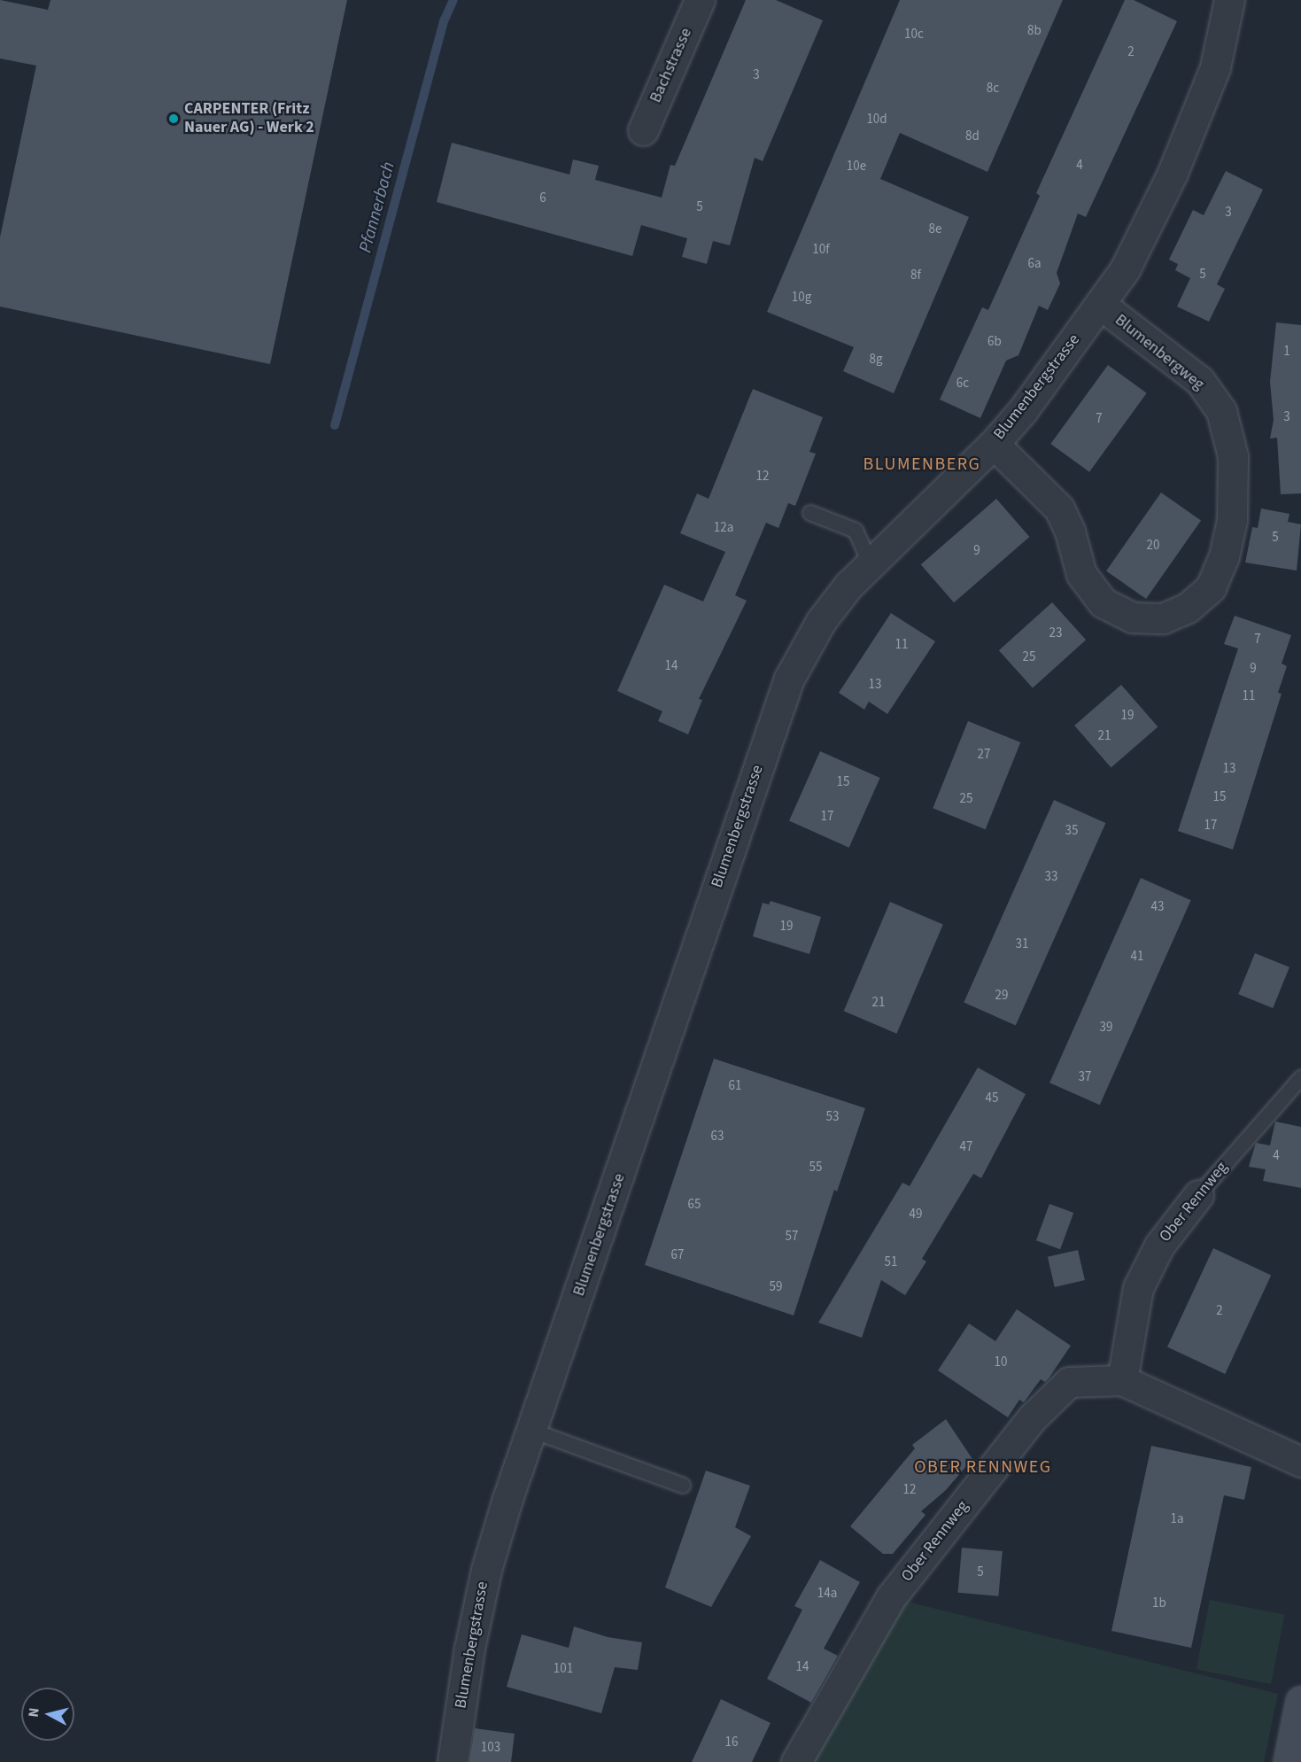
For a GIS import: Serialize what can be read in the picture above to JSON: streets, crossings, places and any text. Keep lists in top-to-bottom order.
{
  "streets": {
    "street": [
      "Bachstrasse",
      "Blumenbergweg",
      "Blumenbergstrasse",
      "Ober Rennweg"
    ]
  },
  "crossings": [
    ["Blumenbergweg", "Blumenbergstrasse"]
  ],
  "districts": ["BLUMENBERG", "OBER RENNWEG"],
  "water": ["Pfannerbach"],
  "places": ["CARPENTER (Fritz Nauer AG) - Werk 2"],
  "house_numbers": [
    "8b",
    "10c",
    "2",
    "3",
    "8c",
    "10d",
    "8d",
    "4",
    "10e",
    "6",
    "5",
    "3",
    "8e",
    "10f",
    "6a",
    "5",
    "8f",
    "10g",
    "6b",
    "1",
    "8g",
    "6c",
    "3",
    "7",
    "12",
    "12a",
    "5",
    "20",
    "9",
    "23",
    "7",
    "11",
    "25",
    "14",
    "9",
    "13",
    "11",
    "19",
    "21",
    "27",
    "13",
    "15",
    "15",
    "25",
    "17",
    "17",
    "35",
    "33",
    "43",
    "19",
    "31",
    "41",
    "29",
    "21",
    "39",
    "37",
    "61",
    "45",
    "53",
    "63",
    "47",
    "4",
    "55",
    "65",
    "49",
    "57",
    "67",
    "51",
    "59",
    "2",
    "10",
    "12",
    "1a",
    "5",
    "14a",
    "1b",
    "14",
    "101",
    "16",
    "103"
  ],
  "north": "left"
}
